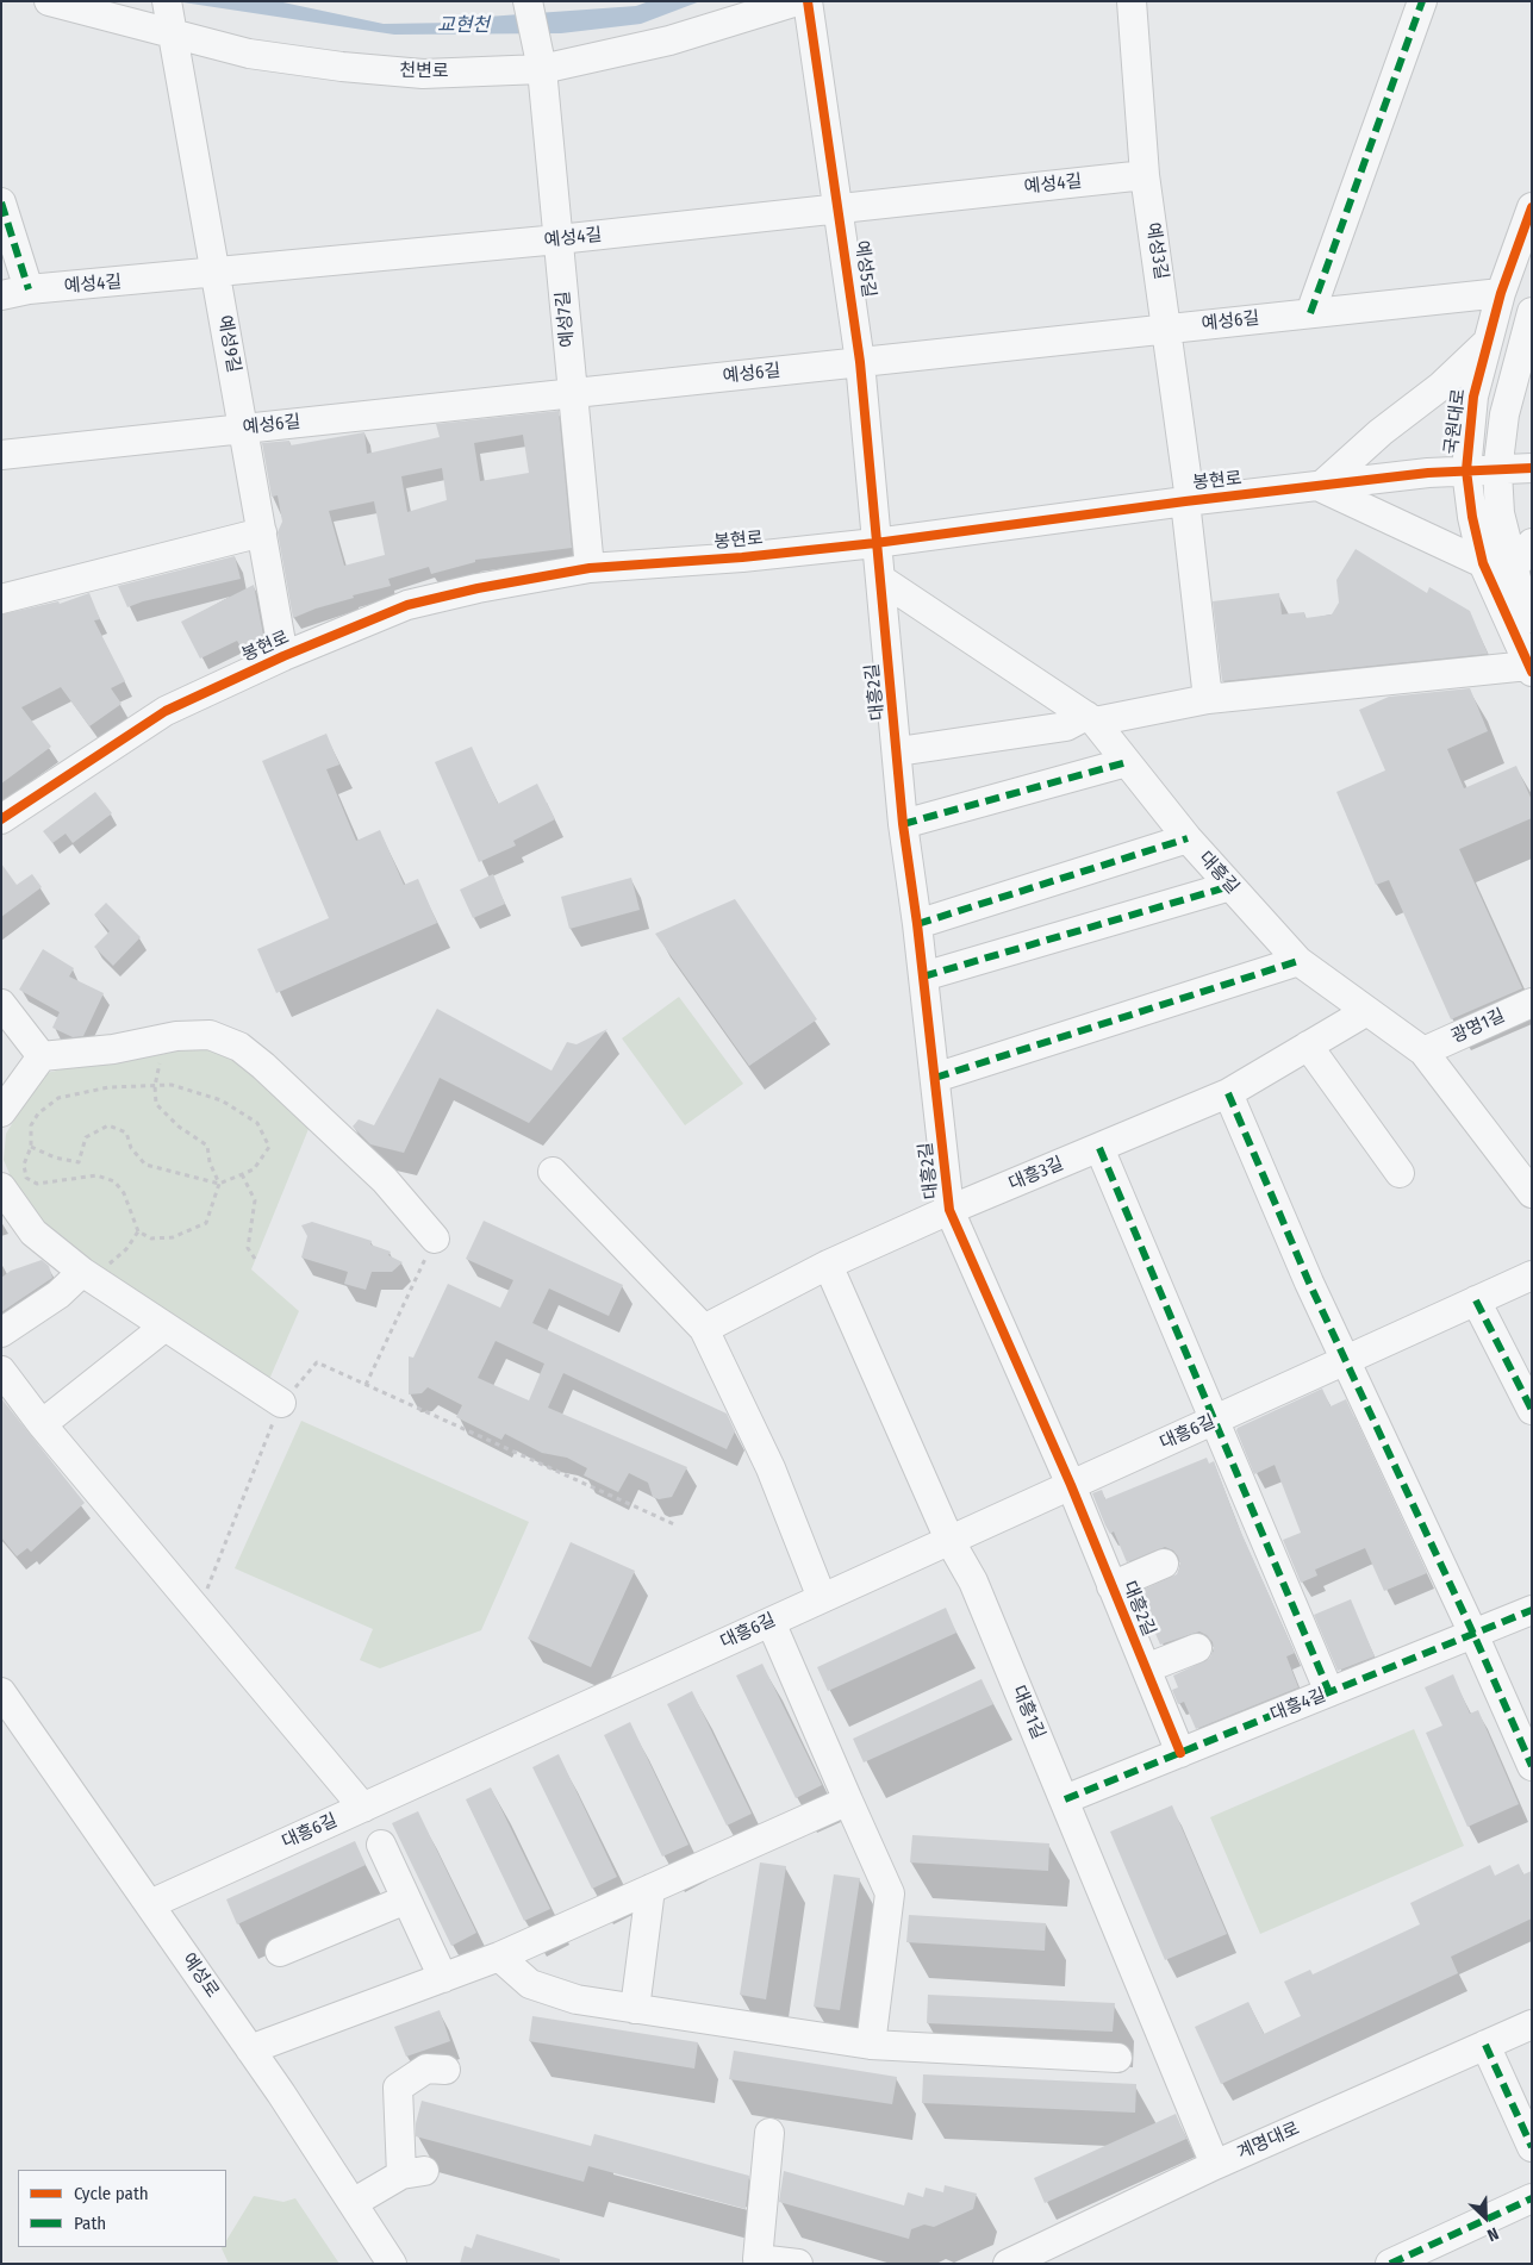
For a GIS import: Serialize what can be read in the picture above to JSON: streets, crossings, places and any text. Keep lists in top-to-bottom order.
{
  "streets": {
    "street": [
      "천변로",
      "예성4길",
      "예성3길",
      "예성5길",
      "예성7길",
      "예성6길",
      "예성9길",
      "국원대로",
      "봉현로",
      "대흥2길",
      "대흥길",
      "광명1길",
      "대흥3길",
      "대흥6길",
      "대흥4길",
      "대흥1길",
      "예성로",
      "계명대로"
    ]
  },
  "crossings": [
    ["천변로", "예성7길"],
    ["천변로", "예성9길"],
    ["예성4길", "예성3길"],
    ["예성4길", "예성5길"],
    ["예성4길", "예성7길"],
    ["예성4길", "예성9길"],
    ["예성3길", "예성6길"],
    ["예성3길", "봉현로"],
    ["예성5길", "예성6길"],
    ["예성5길", "봉현로"],
    ["예성5길", "대흥2길"],
    ["예성7길", "예성6길"],
    ["예성7길", "봉현로"],
    ["예성6길", "예성9길"],
    ["예성6길", "국원대로"],
    ["예성9길", "봉현로"],
    ["국원대로", "봉현로"],
    ["봉현로", "대흥2길"],
    ["대흥2길", "대흥길"],
    ["대흥2길", "대흥3길"],
    ["대흥2길", "대흥6길"],
    ["대흥2길", "대흥4길"],
    ["대흥길", "광명1길"],
    ["대흥길", "대흥3길"],
    ["대흥3길", "대흥1길"],
    ["대흥6길", "대흥1길"],
    ["대흥6길", "예성로"],
    ["대흥4길", "대흥1길"],
    ["대흥1길", "계명대로"]
  ],
  "water": ["교현천"],
  "legend": ["Cycle path", "Path"],
  "north": "bottom right"
}
